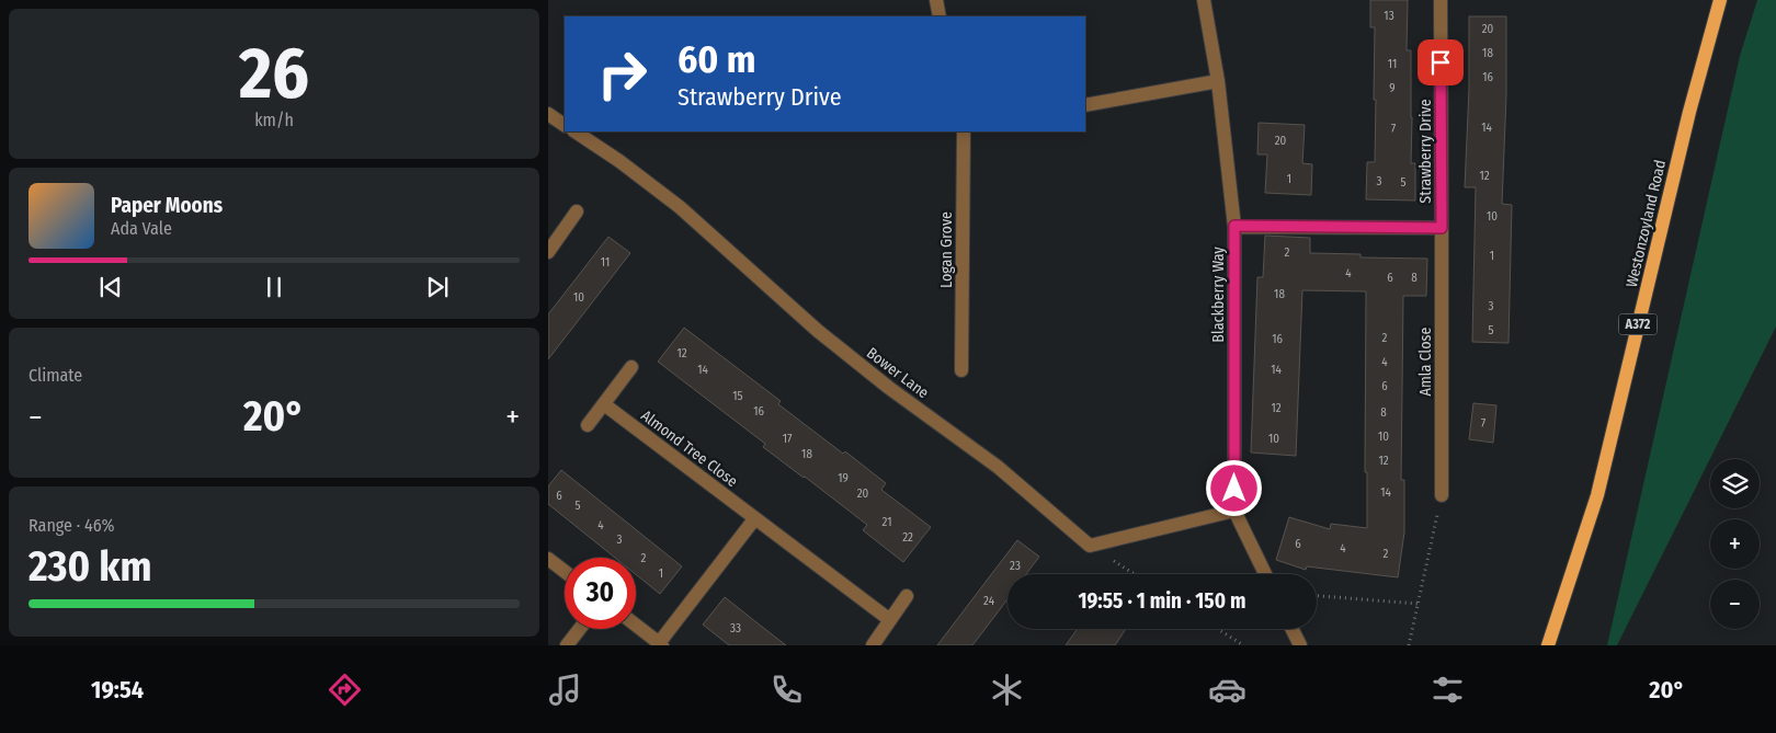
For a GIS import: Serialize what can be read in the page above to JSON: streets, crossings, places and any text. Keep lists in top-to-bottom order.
{
  "streets": {
    "main road": ["Westonzoyland Road", "A372"],
    "street": [
      "Strawberry Drive",
      "Logan Grove",
      "Blackberry Way",
      "Amla Close",
      "Bower Lane",
      "Almond Tree Close"
    ]
  },
  "crossings": [
    ["Strawberry Drive", "Amla Close"]
  ],
  "house_numbers": [
    "13",
    "20",
    "18",
    "11",
    "16",
    "9",
    "14",
    "7",
    "20",
    "12",
    "1",
    "3",
    "5",
    "10",
    "2",
    "1",
    "11",
    "4",
    "6",
    "8",
    "18",
    "10",
    "3",
    "5",
    "2",
    "16",
    "12",
    "4",
    "14",
    "14",
    "6",
    "15",
    "12",
    "16",
    "8",
    "7",
    "10",
    "17",
    "10",
    "18",
    "12",
    "19",
    "14",
    "20",
    "6",
    "5",
    "21",
    "4",
    "22",
    "3",
    "6",
    "4",
    "2",
    "2",
    "23",
    "1",
    "24",
    "33"
  ],
  "page": {
    "tile": [
      ["26", "km/h"],
      "Climate",
      ["Range · 46%", "230 km"]
    ],
    "turn": ["60 m", "Strawberry Drive"],
    "song": ["Paper Moons", "Ada Vale"],
    "heat": ["−", "20°", "+"],
    "map_buttons": ["+", "−"],
    "limit": "30",
    "trip": "19:55 · 1 min · 150 m",
    "tabs": ["19:54", "20°"]
  }
}
